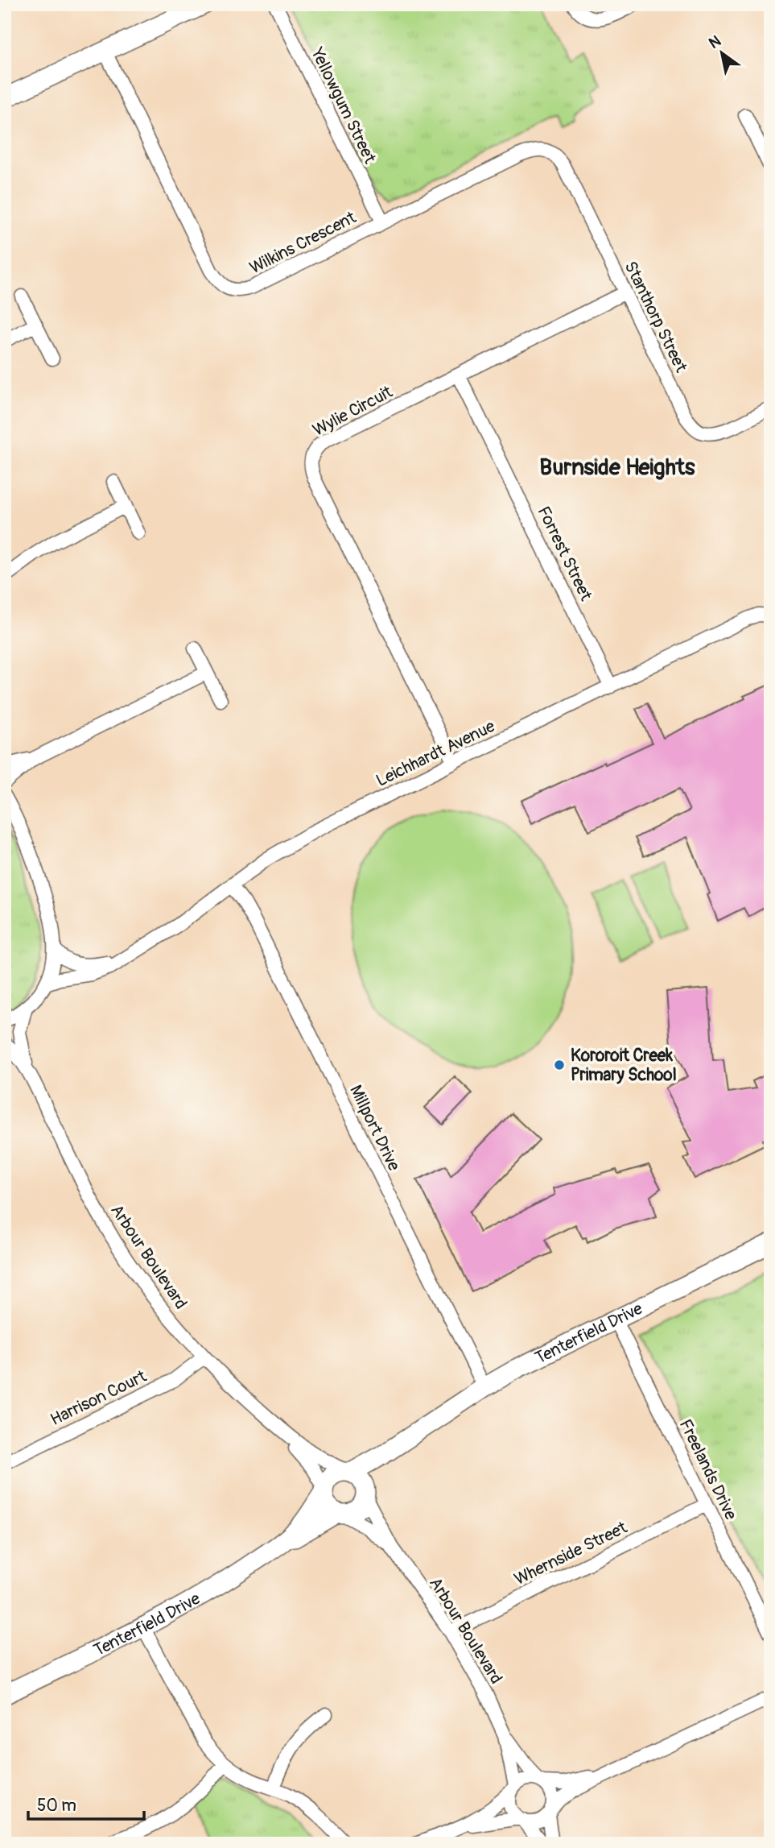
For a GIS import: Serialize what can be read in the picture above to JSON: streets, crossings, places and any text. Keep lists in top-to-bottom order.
{
  "streets": {
    "street": [
      "Yellowgum Street",
      "Wilkins Crescent",
      "Stanthorp Street",
      "Wylie Circuit",
      "Forrest Street",
      "Leichhardt Avenue",
      "Millport Drive",
      "Arbour Boulevard",
      "Tenterfield Drive",
      "Harrison Court",
      "Freelands Drive",
      "Whernside Street"
    ]
  },
  "crossings": [
    ["Yellowgum Street", "Wilkins Crescent"],
    ["Wilkins Crescent", "Stanthorp Street"],
    ["Stanthorp Street", "Wylie Circuit"],
    ["Wylie Circuit", "Forrest Street"],
    ["Wylie Circuit", "Leichhardt Avenue"],
    ["Forrest Street", "Leichhardt Avenue"],
    ["Leichhardt Avenue", "Millport Drive"],
    ["Millport Drive", "Tenterfield Drive"],
    ["Arbour Boulevard", "Harrison Court"],
    ["Arbour Boulevard", "Whernside Street"],
    ["Tenterfield Drive", "Freelands Drive"],
    ["Freelands Drive", "Whernside Street"]
  ],
  "districts": ["Burnside Heights"],
  "places": ["Kororoit Creek Primary School"],
  "scale_bar": "50 m",
  "north": "top left"
}
